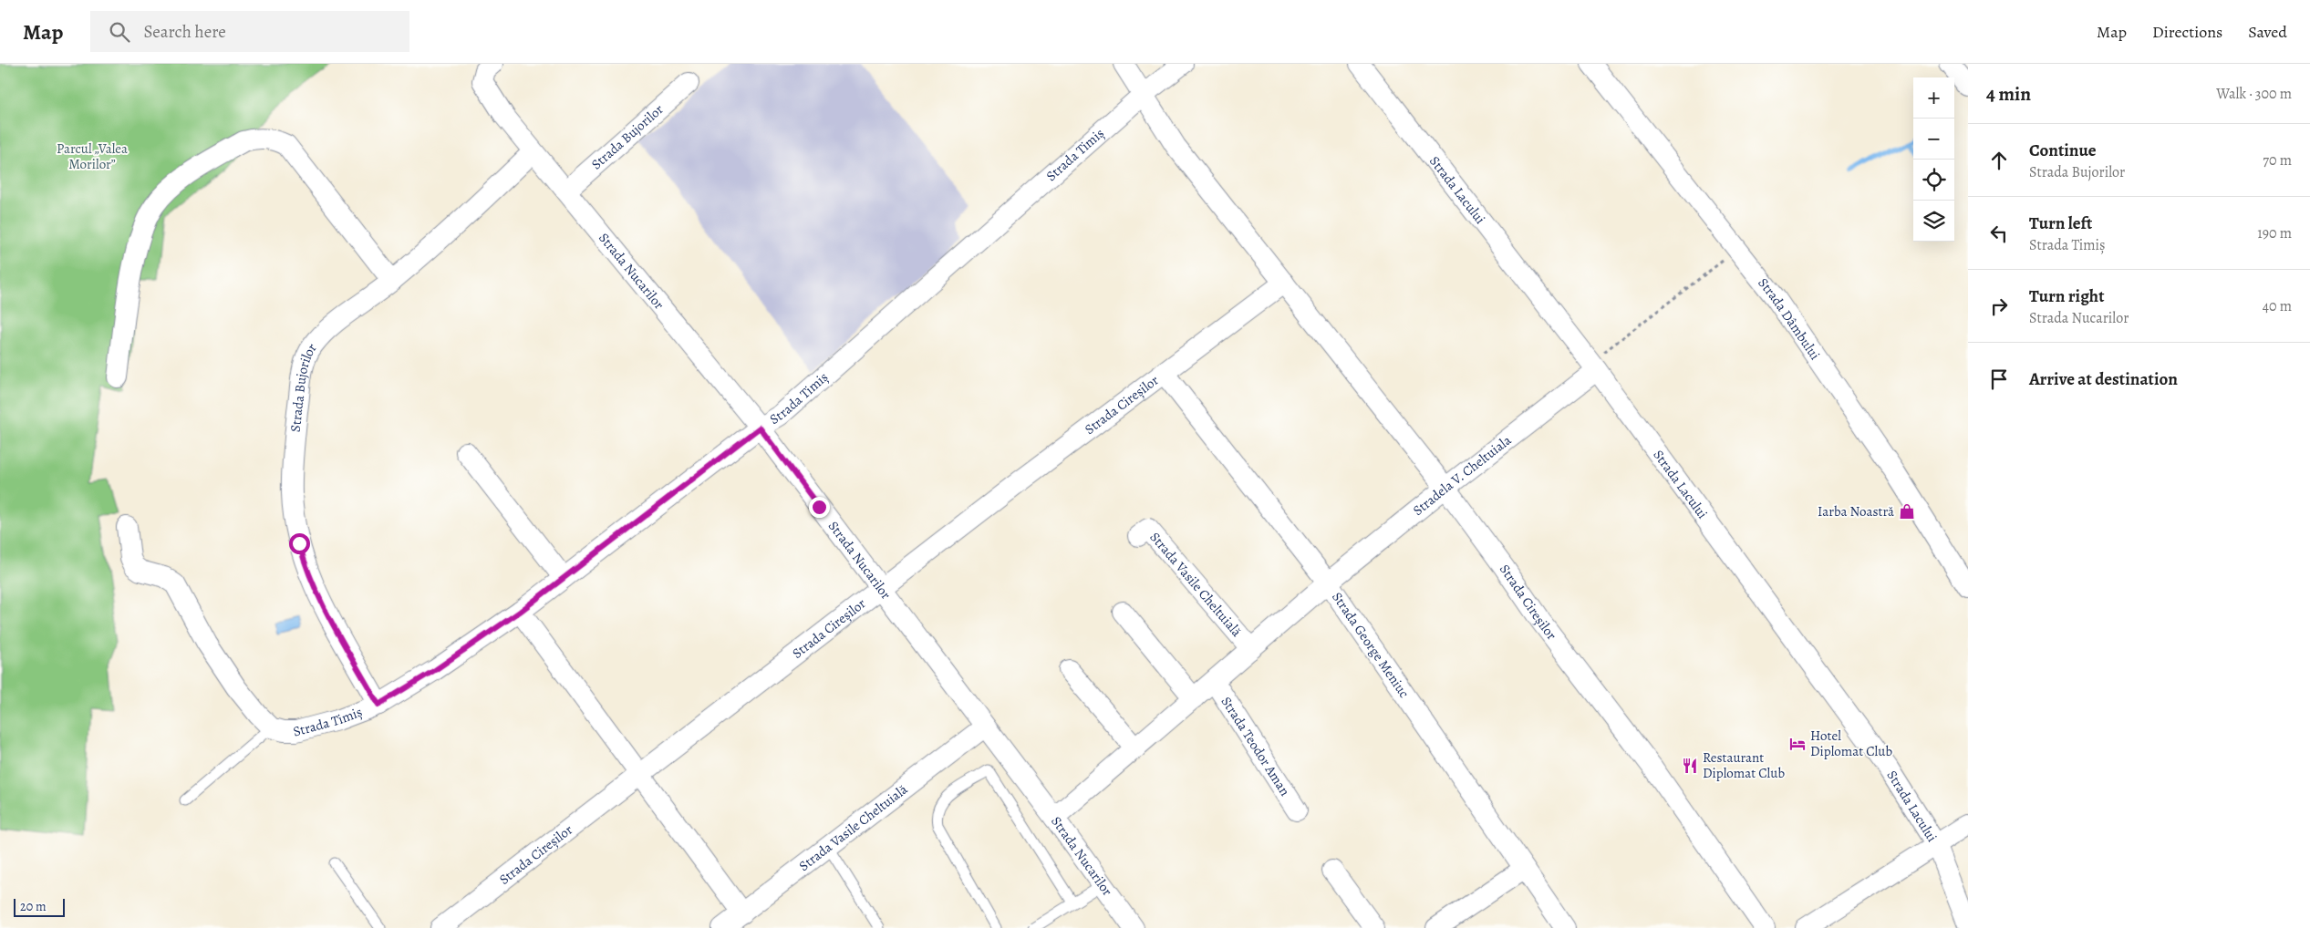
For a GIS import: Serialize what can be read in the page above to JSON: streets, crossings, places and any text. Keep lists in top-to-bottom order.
{
  "streets": {
    "street": [
      "Strada Bujorilor",
      "Strada Timiș",
      "Strada Lacului",
      "Strada Nucarilor",
      "Strada Dâmbului",
      "Strada Cireșilor",
      "Stradela V. Cheltuiala",
      "Strada Vasile Cheltuială",
      "Strada George Meniuc",
      "Strada Teodor Aman"
    ]
  },
  "crossings": [
    ["Strada Bujorilor", "Strada Timiș"],
    ["Strada Bujorilor", "Strada Nucarilor"],
    ["Strada Timiș", "Strada Nucarilor"],
    ["Strada Timiș", "Strada Cireșilor"],
    ["Strada Lacului", "Stradela V. Cheltuiala"],
    ["Strada Nucarilor", "Strada Cireșilor"],
    ["Strada Nucarilor", "Strada Vasile Cheltuială"],
    ["Strada Cireșilor", "Stradela V. Cheltuiala"],
    ["Strada Cireșilor", "Strada George Meniuc"],
    ["Stradela V. Cheltuiala", "Strada Vasile Cheltuială"],
    ["Stradela V. Cheltuiala", "Strada George Meniuc"],
    ["Strada Vasile Cheltuială", "Strada George Meniuc"],
    ["Strada Vasile Cheltuială", "Strada Teodor Aman"]
  ],
  "parks": ["Parcul „Valea Morilor”"],
  "places": {
    "shop": ["Iarba Noastră"],
    "hotel": ["Hotel Diplomat Club"],
    "restaurant": ["Restaurant Diplomat Club"]
  },
  "scale_bar": "20 m",
  "page": {
    "header": "Map",
    "search": "Search here",
    "nav": ["Map", "Directions", "Saved"],
    "heading": ["4 min", "Walk · 300 m"],
    "map_buttons": ["+", "−"],
    "list": [
      ["Continue", "Strada Bujorilor", "70 m"],
      ["Turn left", "Strada Timiș", "190 m"],
      ["Turn right", "Strada Nucarilor", "40 m"],
      "Arrive at destination"
    ],
    "scale": "20 m"
  }
}
